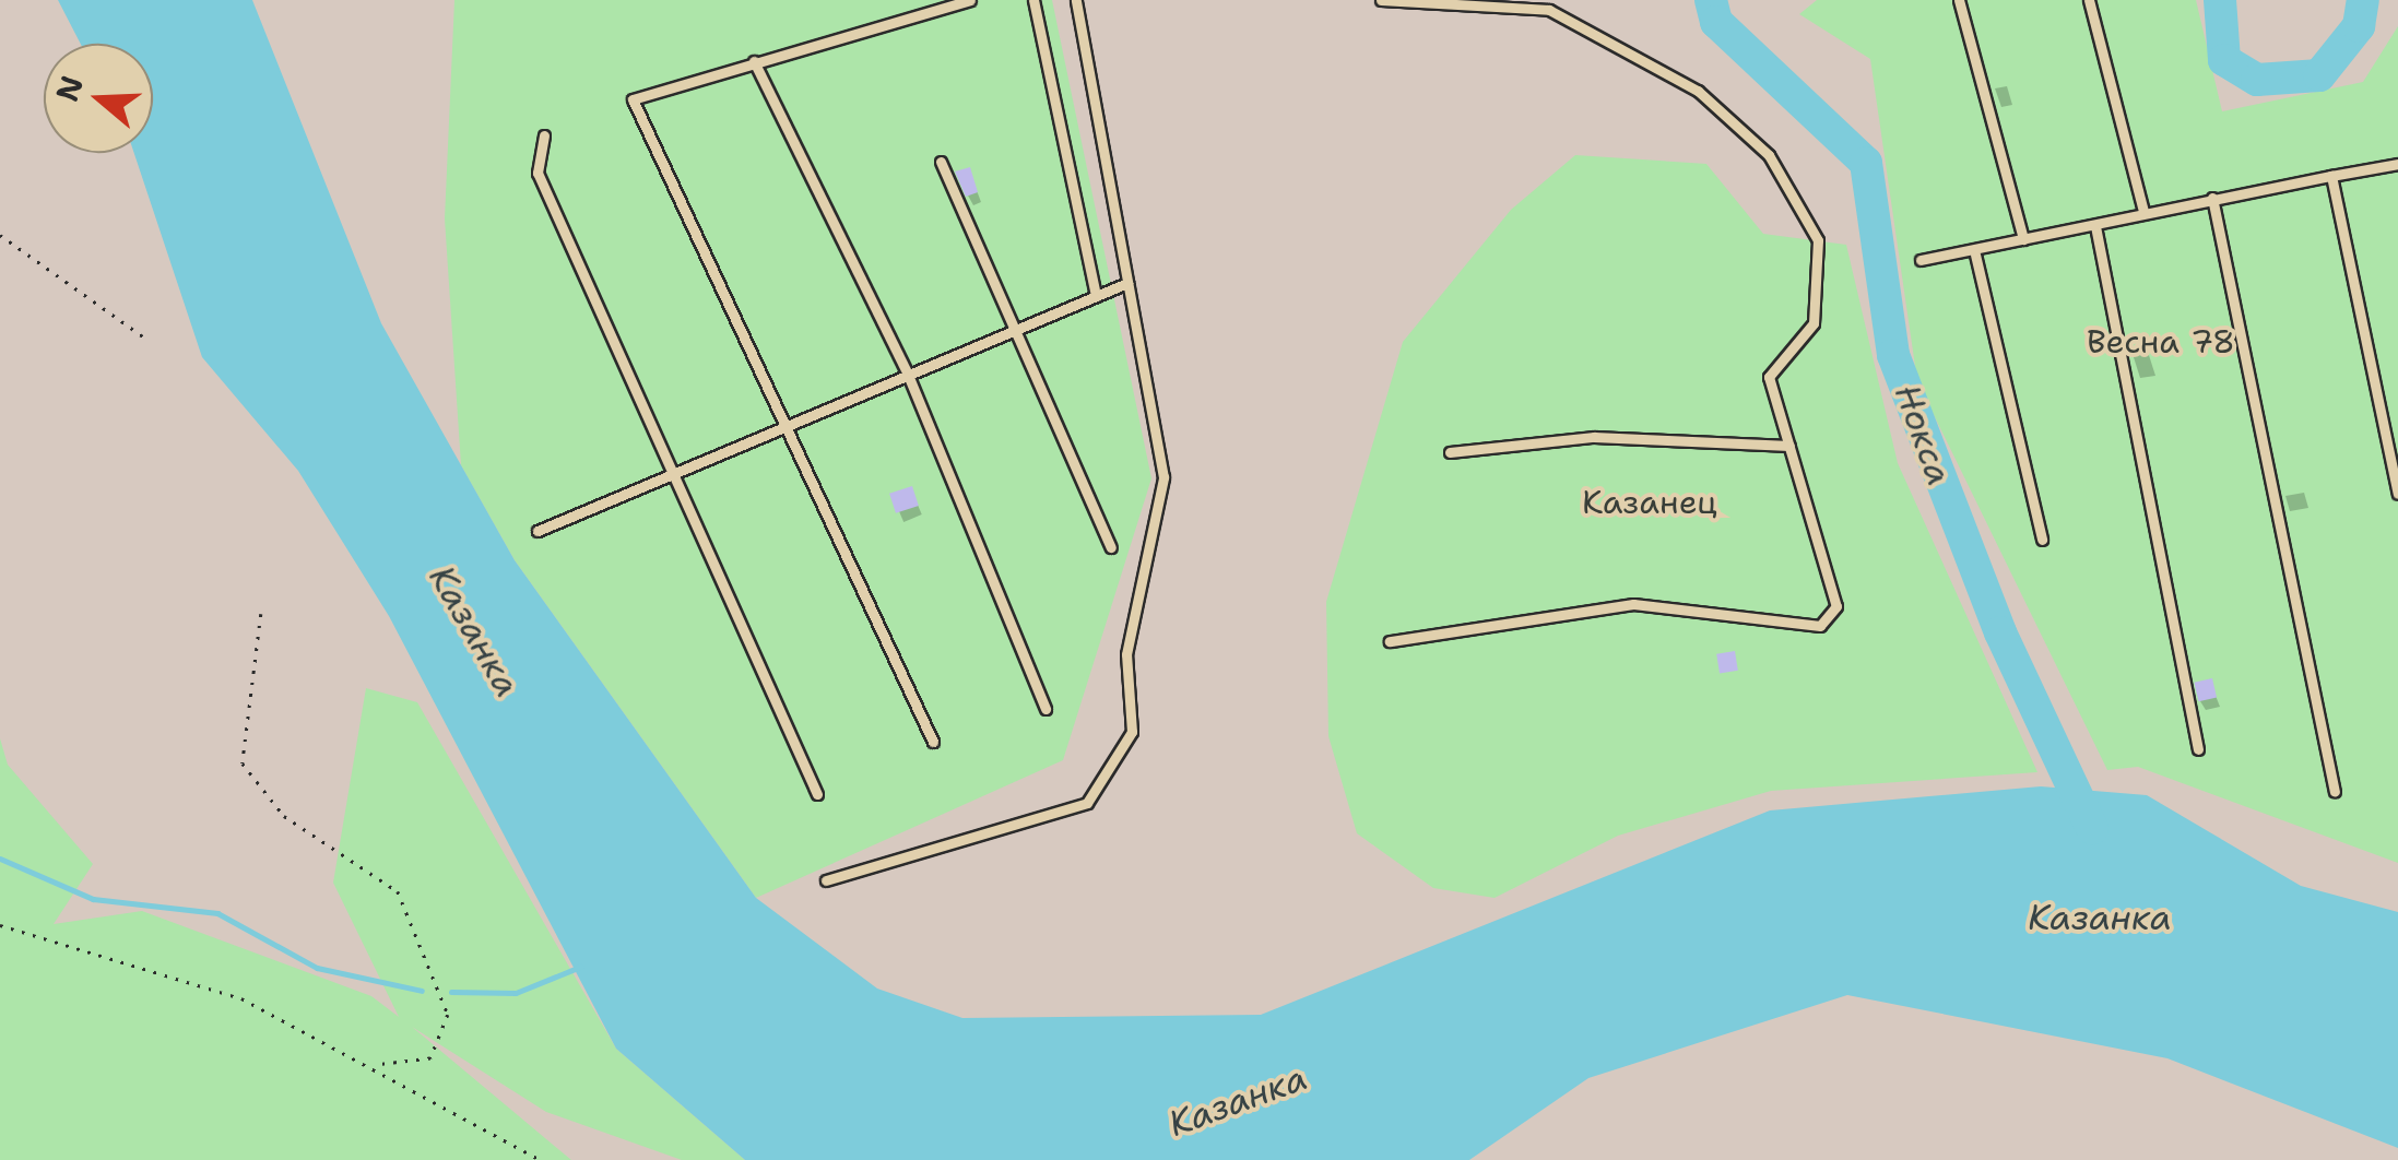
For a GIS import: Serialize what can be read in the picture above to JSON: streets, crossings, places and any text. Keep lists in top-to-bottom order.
{
  "water": ["Нокса", "Казанка"],
  "parks": ["Весна 78", "Казанец"],
  "north": "left"
}
